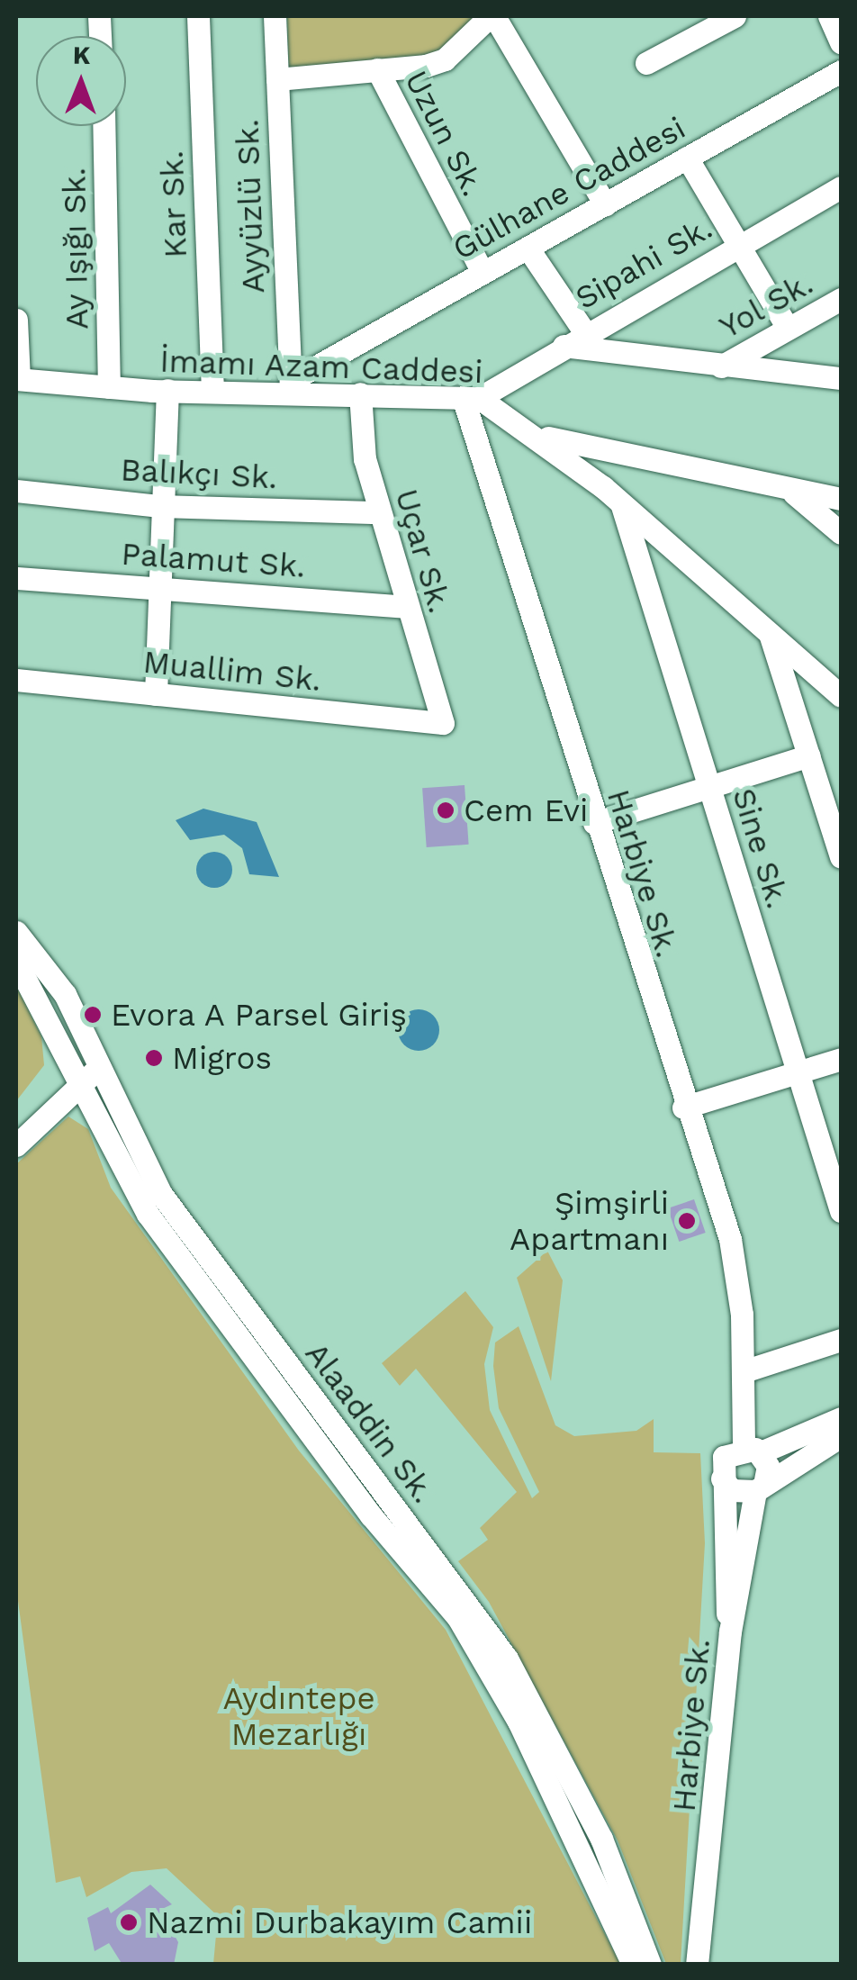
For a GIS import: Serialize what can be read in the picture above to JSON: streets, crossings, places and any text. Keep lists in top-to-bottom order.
{
  "streets": {
    "street": [
      "Uzun Sk.",
      "Gülhane Caddesi",
      "Kar Sk.",
      "Ayyüzlü Sk.",
      "Ay Işığı Sk.",
      "Sipahi Sk.",
      "Yol Sk.",
      "İmamı Azam Caddesi",
      "Balıkçı Sk.",
      "Uçar Sk.",
      "Palamut Sk.",
      "Muallim Sk.",
      "Sine Sk.",
      "Harbiye Sk.",
      "Alaaddin Sk."
    ]
  },
  "crossings": [
    ["Uzun Sk.", "Gülhane Caddesi"],
    ["Gülhane Caddesi", "Ayyüzlü Sk."],
    ["Gülhane Caddesi", "İmamı Azam Caddesi"],
    ["Kar Sk.", "İmamı Azam Caddesi"],
    ["Ayyüzlü Sk.", "İmamı Azam Caddesi"],
    ["Ay Işığı Sk.", "İmamı Azam Caddesi"],
    ["Sipahi Sk.", "İmamı Azam Caddesi"],
    ["Sipahi Sk.", "Harbiye Sk."],
    ["İmamı Azam Caddesi", "Uçar Sk."],
    ["İmamı Azam Caddesi", "Sine Sk."],
    ["İmamı Azam Caddesi", "Harbiye Sk."],
    ["Balıkçı Sk.", "Uçar Sk."],
    ["Uçar Sk.", "Palamut Sk."],
    ["Uçar Sk.", "Muallim Sk."]
  ],
  "parks": ["Aydıntepe Mezarlığı"],
  "places": [
    "Cem Evi",
    "Evora A Parsel Giriş",
    "Migros",
    "Şimşirli Apartmanı",
    "Nazmi Durbakayım Camii"
  ],
  "north": "top"
}
